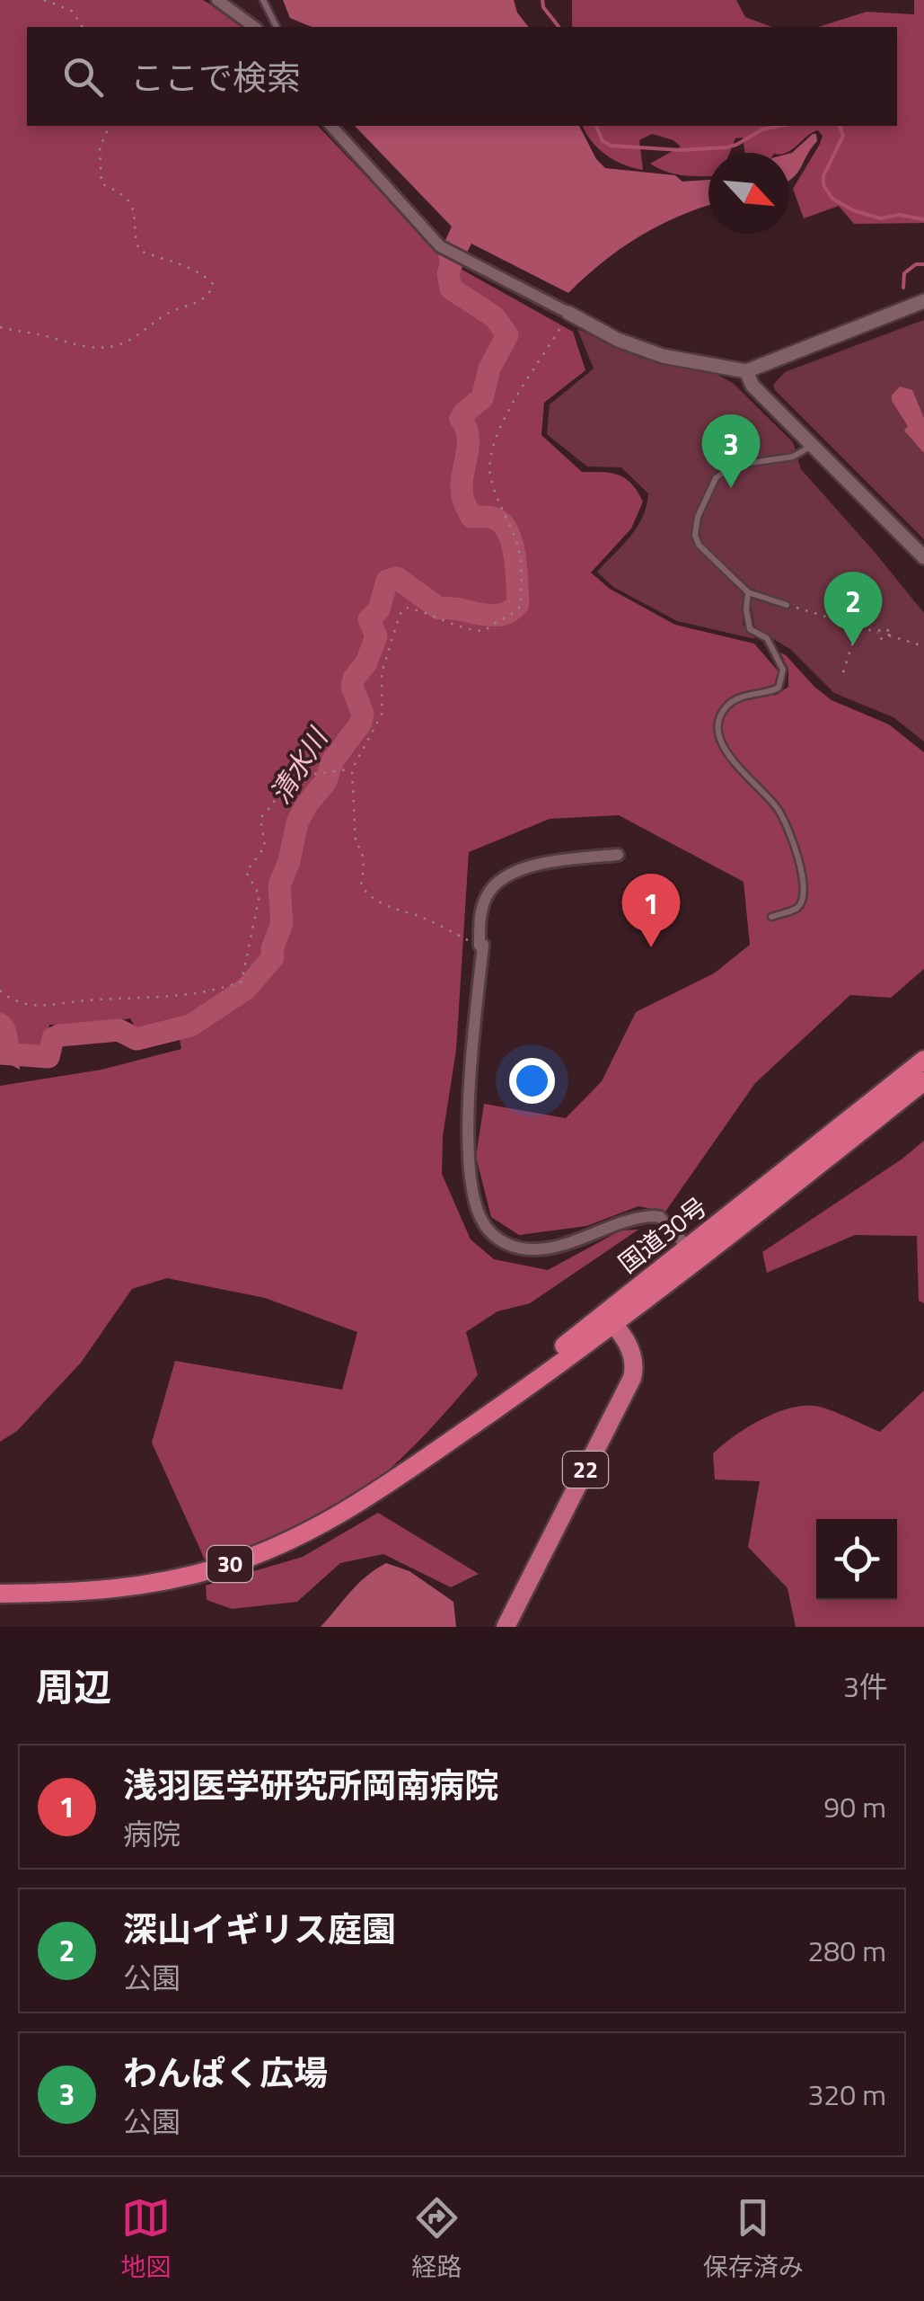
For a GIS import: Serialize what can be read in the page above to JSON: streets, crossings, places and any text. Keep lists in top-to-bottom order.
{
  "streets": {
    "highway": ["国道30号", "30"],
    "main road": ["22"]
  },
  "crossings": [
    ["国道30号", "22"]
  ],
  "water": ["清水川"],
  "north": "bottom right",
  "page": {
    "search": "ここで検索",
    "pins": ["3", "2", "1"],
    "heading": ["周辺", "3件"],
    "list": [
      {
        "mark": "1",
        "name": "浅羽医学研究所岡南病院",
        "note": "病院",
        "value": "90 m"
      },
      {
        "mark": "2",
        "name": "深山イギリス庭園",
        "note": "公園",
        "value": "280 m"
      },
      {
        "mark": "3",
        "name": "わんぱく広場",
        "note": "公園",
        "value": "320 m"
      }
    ],
    "nav": ["地図", "経路", "保存済み"]
  }
}
